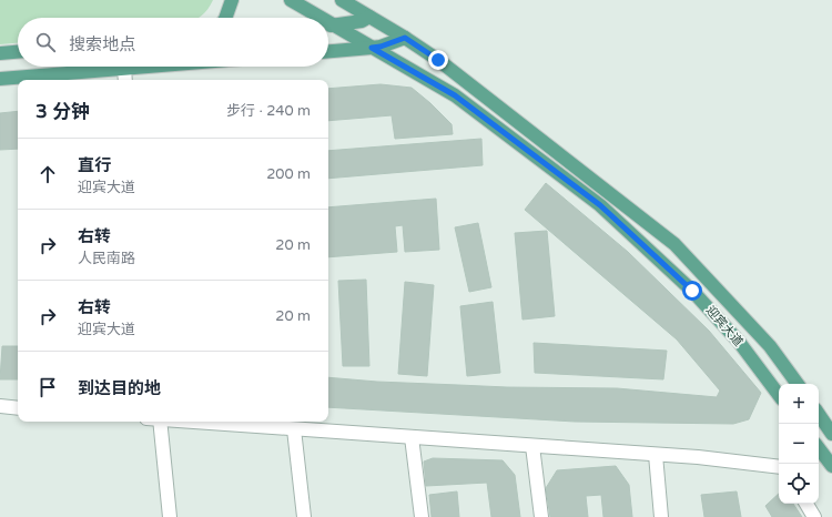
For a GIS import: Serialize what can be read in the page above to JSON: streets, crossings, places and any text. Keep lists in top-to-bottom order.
{
  "streets": {
    "main road": ["迎宾大道"]
  },
  "page": {
    "search": "搜索地点",
    "heading": ["3 分钟", "步行 · 240 m"],
    "list": [
      ["直行", "迎宾大道", "200 m"],
      ["右转", "人民南路", "20 m"],
      ["右转", "迎宾大道", "20 m"],
      "到达目的地"
    ],
    "map_buttons": ["+", "−"]
  }
}
